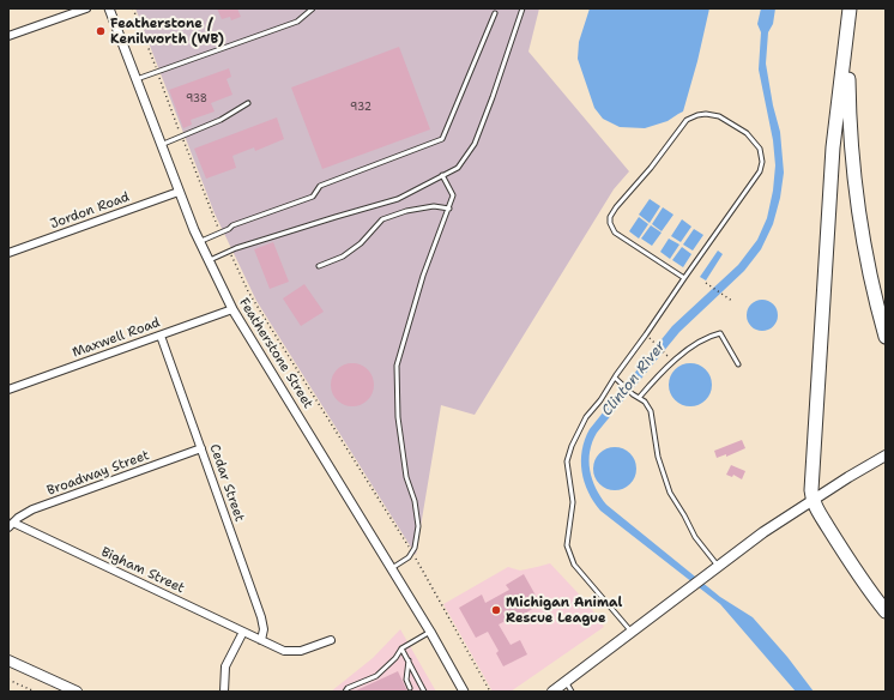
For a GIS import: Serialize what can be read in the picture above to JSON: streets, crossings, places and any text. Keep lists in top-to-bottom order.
{
  "streets": {
    "street": [
      "Jordon Road",
      "Maxwell Road",
      "Featherstone Street",
      "Broadway Street",
      "Cedar Street",
      "Bigham Street"
    ]
  },
  "crossings": [
    ["Jordon Road", "Featherstone Street"],
    ["Maxwell Road", "Featherstone Street"],
    ["Maxwell Road", "Cedar Street"],
    ["Broadway Street", "Cedar Street"],
    ["Broadway Street", "Bigham Street"],
    ["Cedar Street", "Bigham Street"]
  ],
  "water": ["Clinton River"],
  "places": ["Featherstone / Kenilworth (WB)", "Michigan Animal Rescue League"],
  "house_numbers": ["938", "932"]
}
